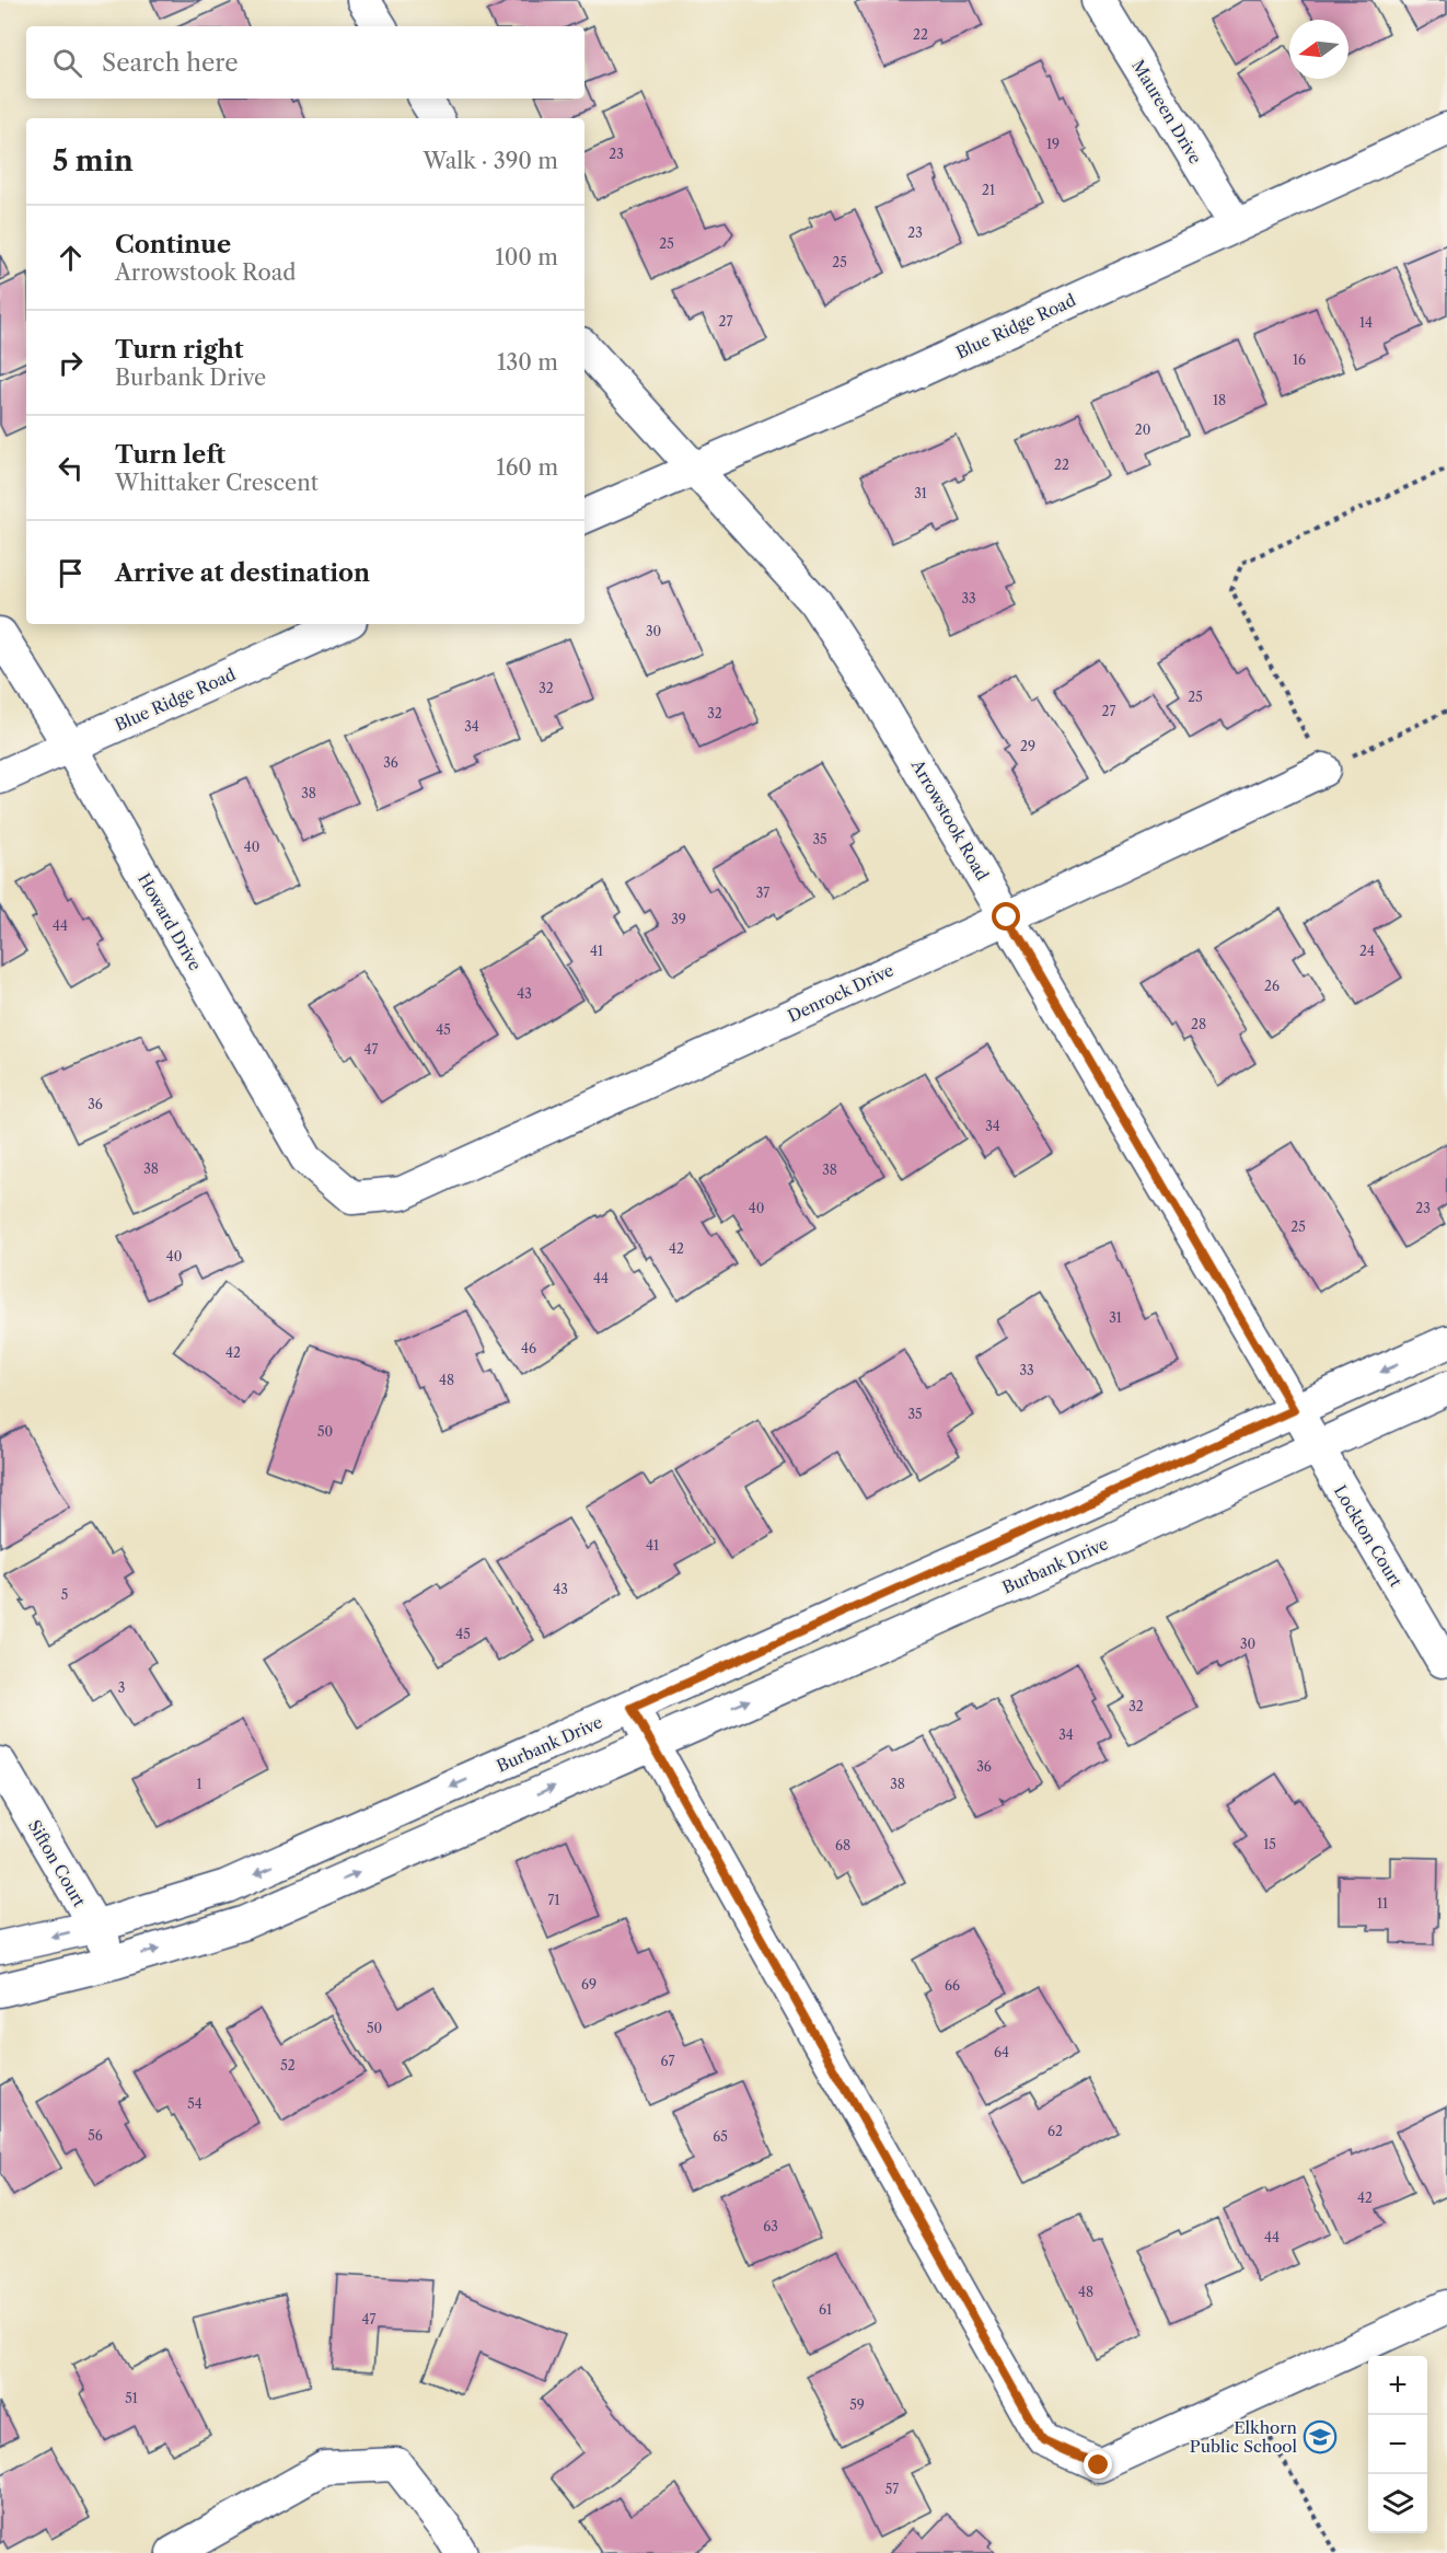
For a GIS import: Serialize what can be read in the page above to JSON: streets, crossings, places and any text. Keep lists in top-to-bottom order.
{
  "streets": {
    "street": [
      "Maureen Drive",
      "Blue Ridge Road",
      "Arrowstook Road",
      "Howard Drive",
      "Denrock Drive",
      "Lockton Court",
      "Burbank Drive",
      "Sifton Court"
    ]
  },
  "crossings": [
    ["Maureen Drive", "Blue Ridge Road"],
    ["Blue Ridge Road", "Arrowstook Road"],
    ["Blue Ridge Road", "Howard Drive"],
    ["Arrowstook Road", "Denrock Drive"],
    ["Arrowstook Road", "Lockton Court"],
    ["Arrowstook Road", "Burbank Drive"],
    ["Howard Drive", "Denrock Drive"],
    ["Lockton Court", "Burbank Drive"],
    ["Burbank Drive", "Sifton Court"]
  ],
  "places": {
    "school or university": ["Elkhorn Public School"]
  },
  "house_numbers": [
    "22",
    "19",
    "23",
    "21",
    "23",
    "25",
    "25",
    "27",
    "14",
    "16",
    "18",
    "20",
    "22",
    "31",
    "33",
    "30",
    "32",
    "25",
    "27",
    "32",
    "34",
    "29",
    "36",
    "38",
    "35",
    "40",
    "37",
    "39",
    "44",
    "41",
    "24",
    "26",
    "43",
    "28",
    "45",
    "47",
    "36",
    "34",
    "38",
    "38",
    "40",
    "23",
    "25",
    "42",
    "40",
    "44",
    "31",
    "46",
    "42",
    "33",
    "48",
    "35",
    "50",
    "41",
    "43",
    "5",
    "45",
    "30",
    "3",
    "32",
    "34",
    "36",
    "1",
    "38",
    "15",
    "68",
    "71",
    "11",
    "69",
    "66",
    "50",
    "64",
    "67",
    "52",
    "54",
    "62",
    "56",
    "65",
    "42",
    "63",
    "44",
    "48",
    "61",
    "47",
    "51",
    "59",
    "57"
  ],
  "north": "left",
  "page": {
    "search": "Search here",
    "heading": ["5 min", "Walk · 390 m"],
    "list": [
      ["Continue", "Arrowstook Road", "100 m"],
      ["Turn right", "Burbank Drive", "130 m"],
      ["Turn left", "Whittaker Crescent", "160 m"],
      "Arrive at destination"
    ],
    "map_buttons": ["+", "−"]
  }
}
